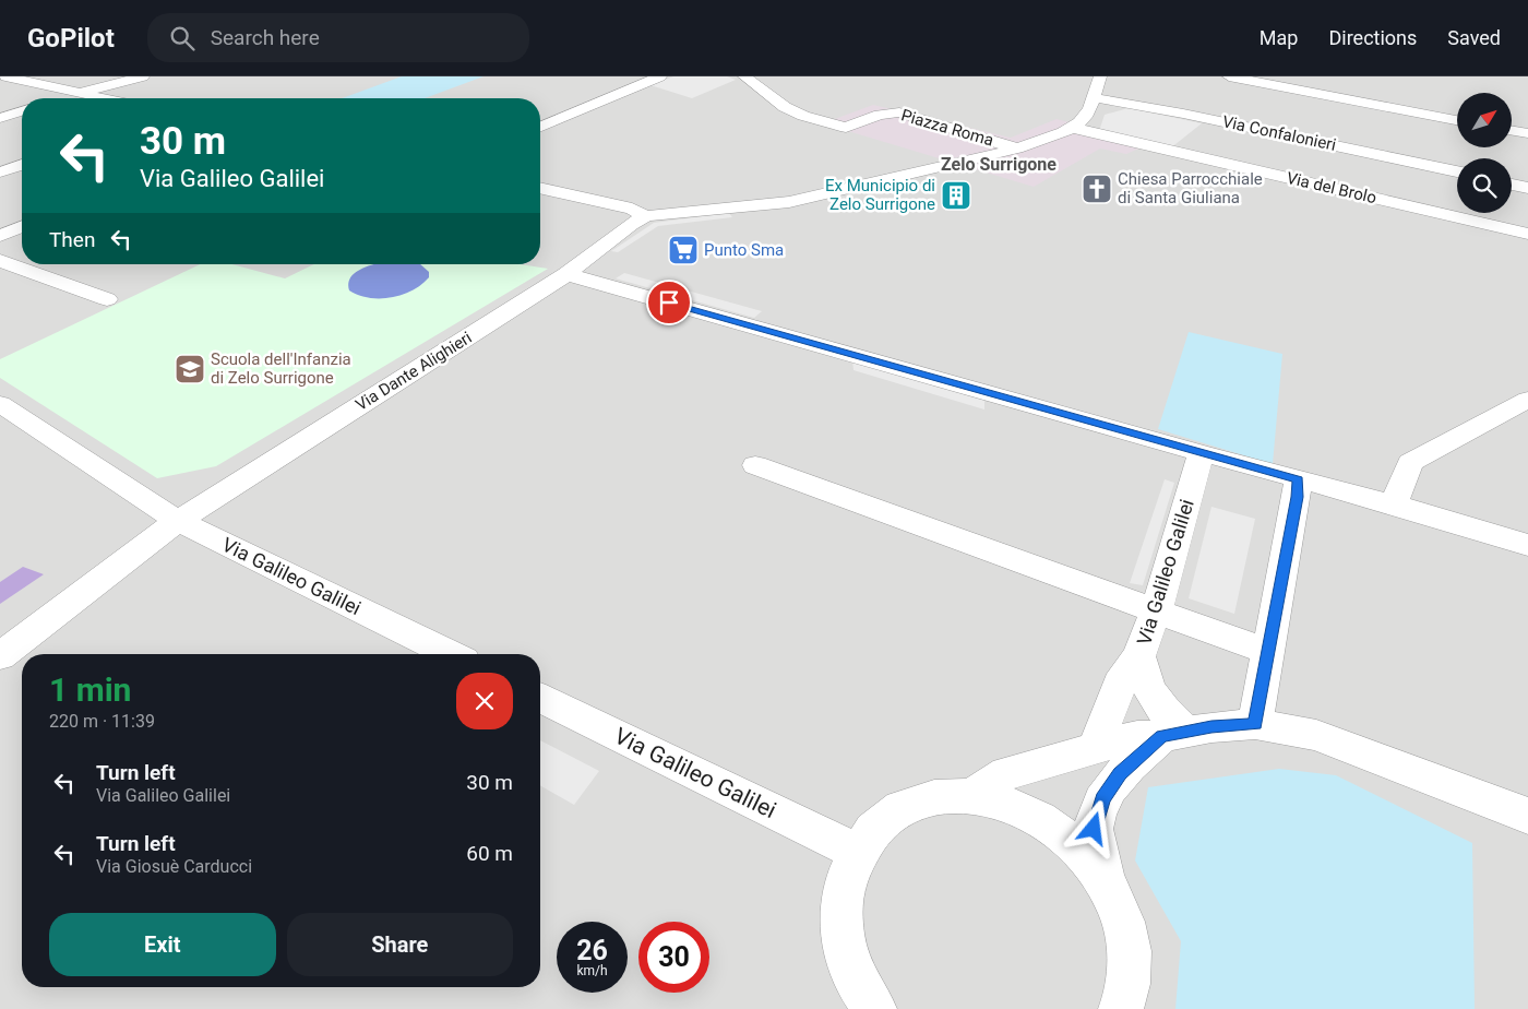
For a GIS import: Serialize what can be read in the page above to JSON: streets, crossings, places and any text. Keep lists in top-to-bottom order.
{
  "streets": {
    "street": [
      "Piazza Roma",
      "Via Confalonieri",
      "Via del Brolo",
      "Via Dante Alighieri",
      "Via Galileo Galilei"
    ]
  },
  "crossings": [
    ["Piazza Roma", "Via del Brolo"],
    ["Piazza Roma", "Via Dante Alighieri"],
    ["Via Dante Alighieri", "Via Galileo Galilei"]
  ],
  "districts": ["Zelo Surrigone"],
  "places": {
    "church": ["Chiesa Parrocchiale di Santa Giuliana"],
    "building": ["Ex Municipio di Zelo Surrigone"],
    "supermarket": ["Punto Sma"],
    "school or university": ["Scuola dell'Infanzia di Zelo Surrigone"]
  },
  "north": "top right",
  "page": {
    "header": "GoPilot",
    "search": "Search here",
    "nav": ["Map", "Directions", "Saved"],
    "turn": ["30 m", "Via Galileo Galilei"],
    "then": "Then",
    "heading": ["1 min", "220 m · 11:39"],
    "list": [
      {
        "name": "Turn left",
        "note": "Via Galileo Galilei",
        "value": "30 m"
      },
      {
        "name": "Turn left",
        "note": "Via Giosuè Carducci",
        "value": "60 m"
      }
    ],
    "buttons": ["Exit", "Share"],
    "speed": "26 km/h",
    "limit": "30"
  }
}
